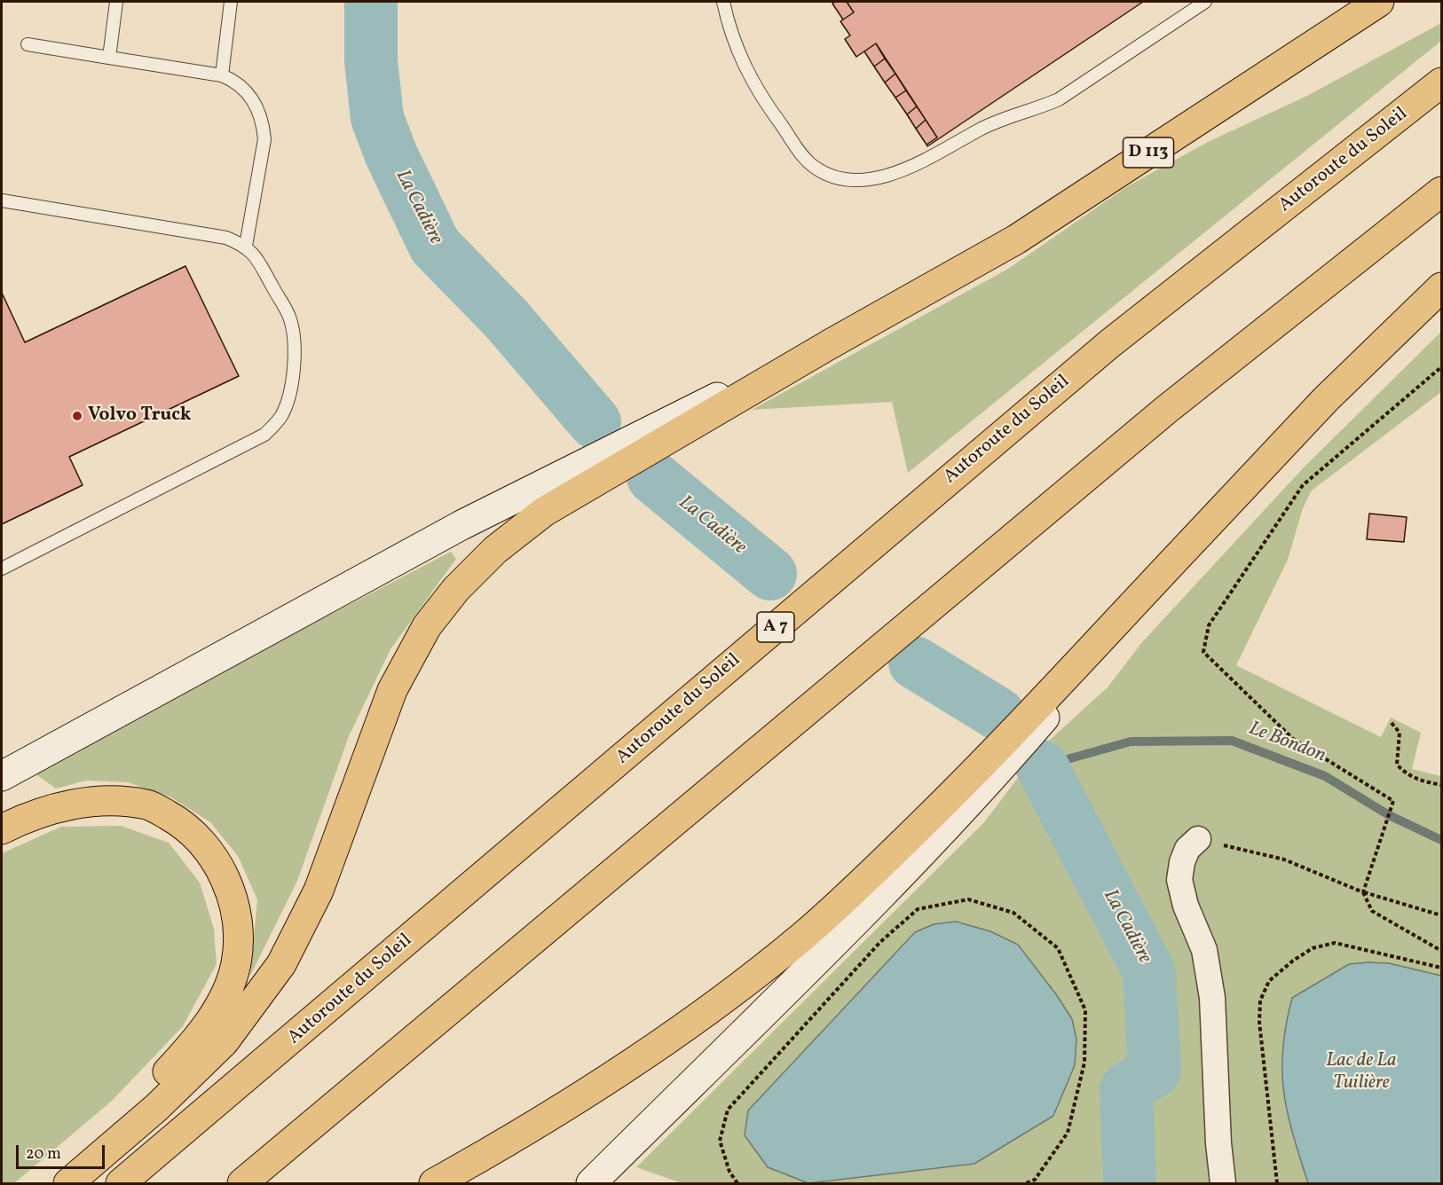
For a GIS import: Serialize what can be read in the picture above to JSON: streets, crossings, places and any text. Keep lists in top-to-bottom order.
{
  "streets": {
    "main road": ["D 113", "Autoroute du Soleil", "A 7"]
  },
  "water": ["La Cadière", "Le Bondon", "Lac de La Tuilière"],
  "places": ["Volvo Truck"],
  "scale_bar": "20 m"
}
